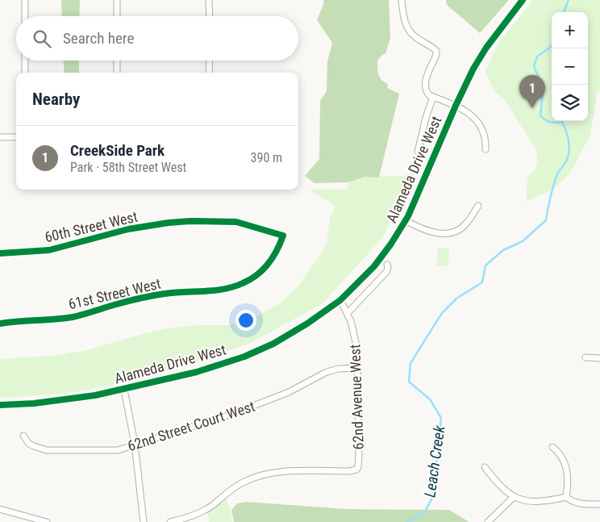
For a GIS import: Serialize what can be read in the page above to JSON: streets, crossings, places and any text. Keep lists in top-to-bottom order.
{
  "streets": {
    "street": [
      "Alameda Drive West",
      "60th Street West",
      "61st Street West",
      "62nd Avenue West",
      "62nd Street Court West"
    ]
  },
  "crossings": [
    ["Alameda Drive West", "62nd Avenue West"],
    ["60th Street West", "61st Street West"],
    ["62nd Avenue West", "62nd Street Court West"]
  ],
  "water": ["Leach Creek"],
  "page": {
    "map_buttons": ["+", "−"],
    "search": "Search here",
    "heading": "Nearby",
    "pins": "1",
    "list": [
      {
        "mark": "1",
        "name": "CreekSide Park",
        "note": "Park · 58th Street West",
        "value": "390 m"
      }
    ]
  }
}
